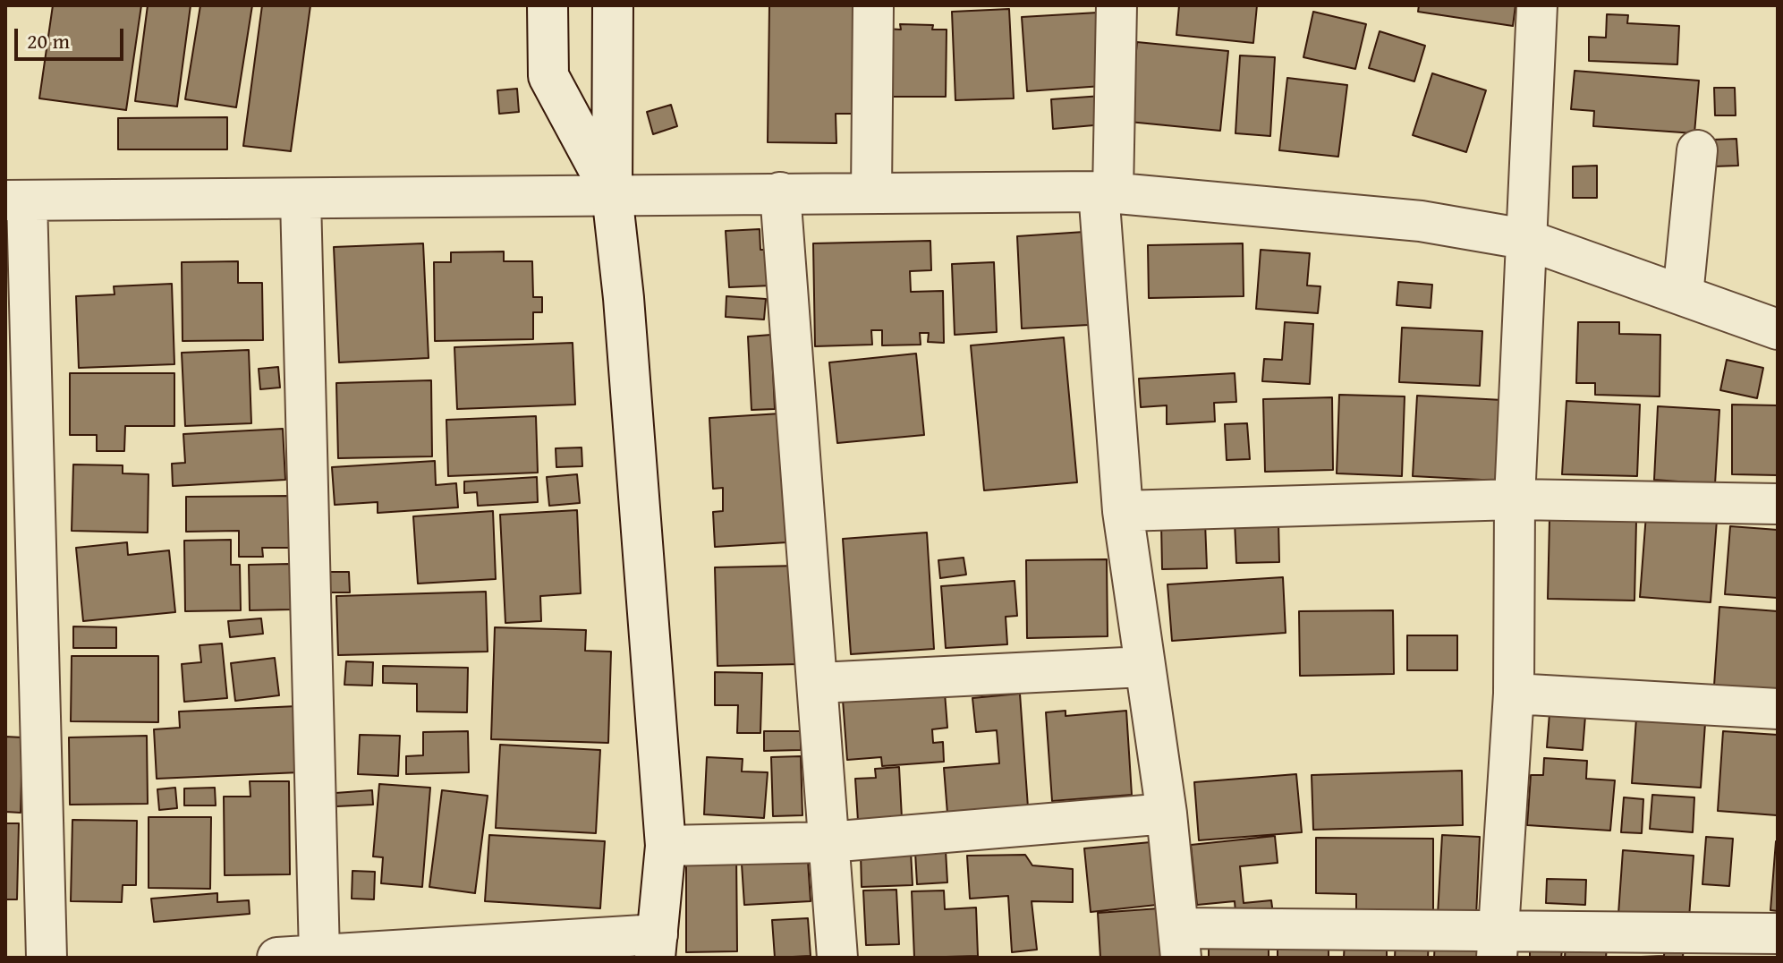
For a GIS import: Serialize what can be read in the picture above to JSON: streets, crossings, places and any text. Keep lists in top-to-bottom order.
{
  "scale_bar": "20 m"
}
